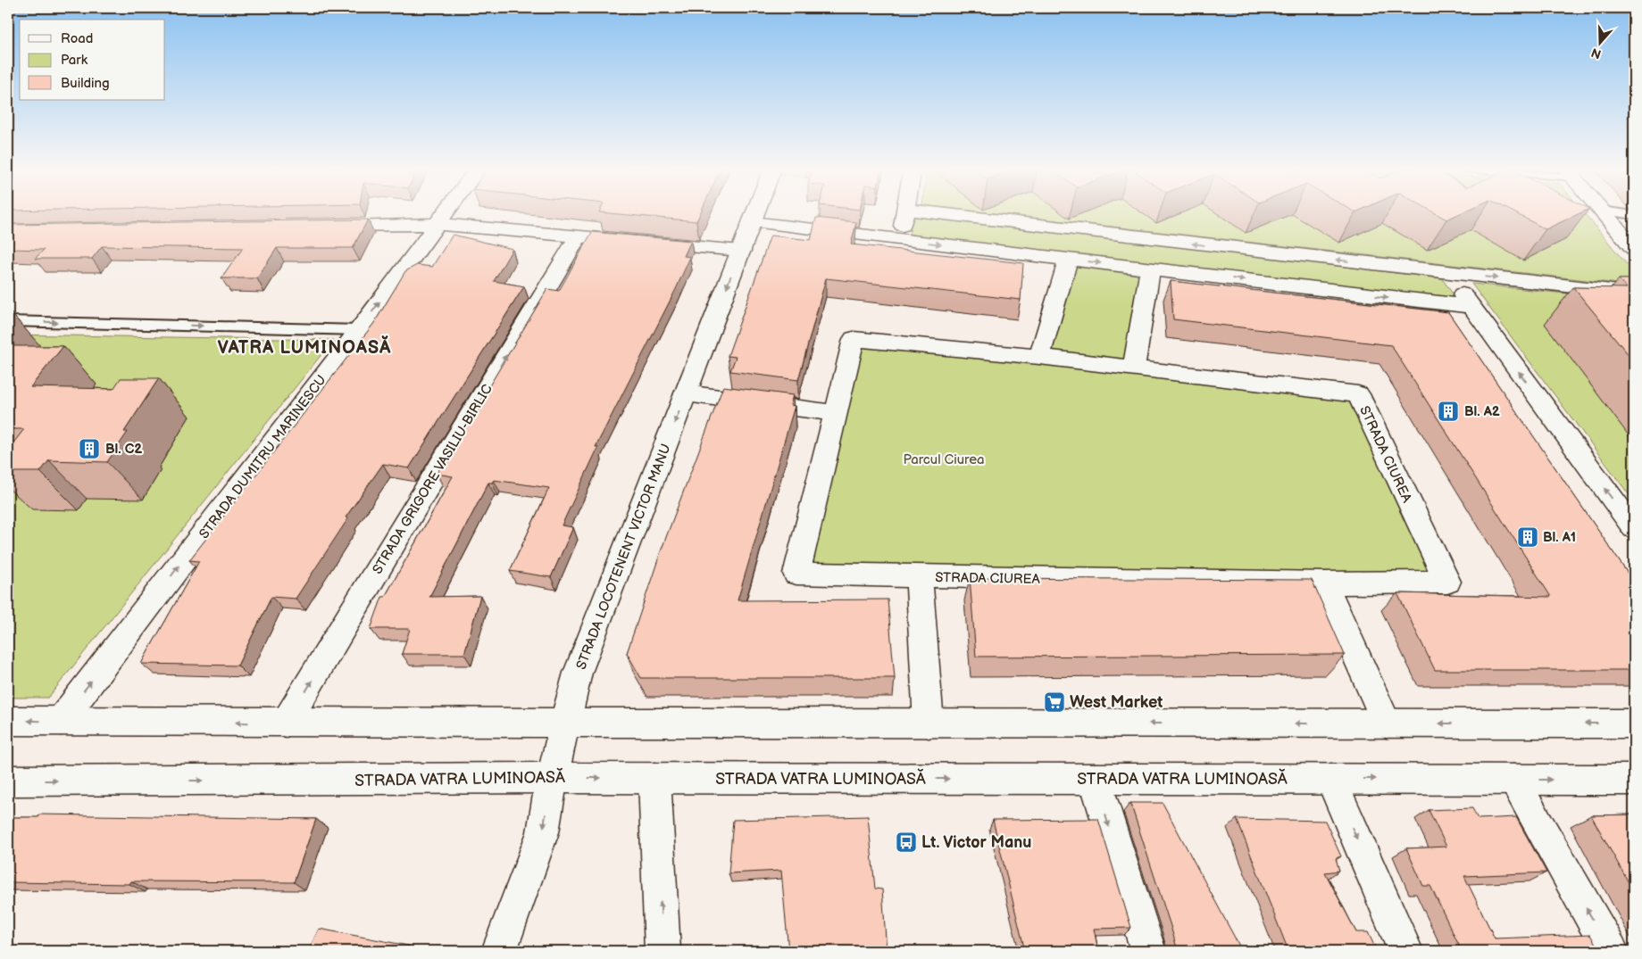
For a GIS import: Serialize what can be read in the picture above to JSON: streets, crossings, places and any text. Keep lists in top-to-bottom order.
{
  "streets": {
    "street": [
      "STRADA CIUREA",
      "STRADA DUMITRU MARINESCU",
      "STRADA GRIGORE VASILIU-BIRLIC",
      "STRADA LOCOTENENT VICTOR MANU",
      "STRADA VATRA LUMINOASĂ"
    ]
  },
  "crossings": [
    ["STRADA LOCOTENENT VICTOR MANU", "STRADA VATRA LUMINOASĂ"]
  ],
  "one_way": ["STRADA DUMITRU MARINESCU", "STRADA GRIGORE VASILIU-BIRLIC", "STRADA LOCOTENENT VICTOR MANU"],
  "districts": ["VATRA LUMINOASĂ"],
  "parks": ["Parcul Ciurea"],
  "places": {
    "building": ["Bl. A2", "Bl. C2", "Bl. A1"],
    "supermarket": ["West Market"],
    "bus stop": ["Lt. Victor Manu"]
  },
  "legend": ["Road", "Park", "Building"],
  "north": "bottom"
}
